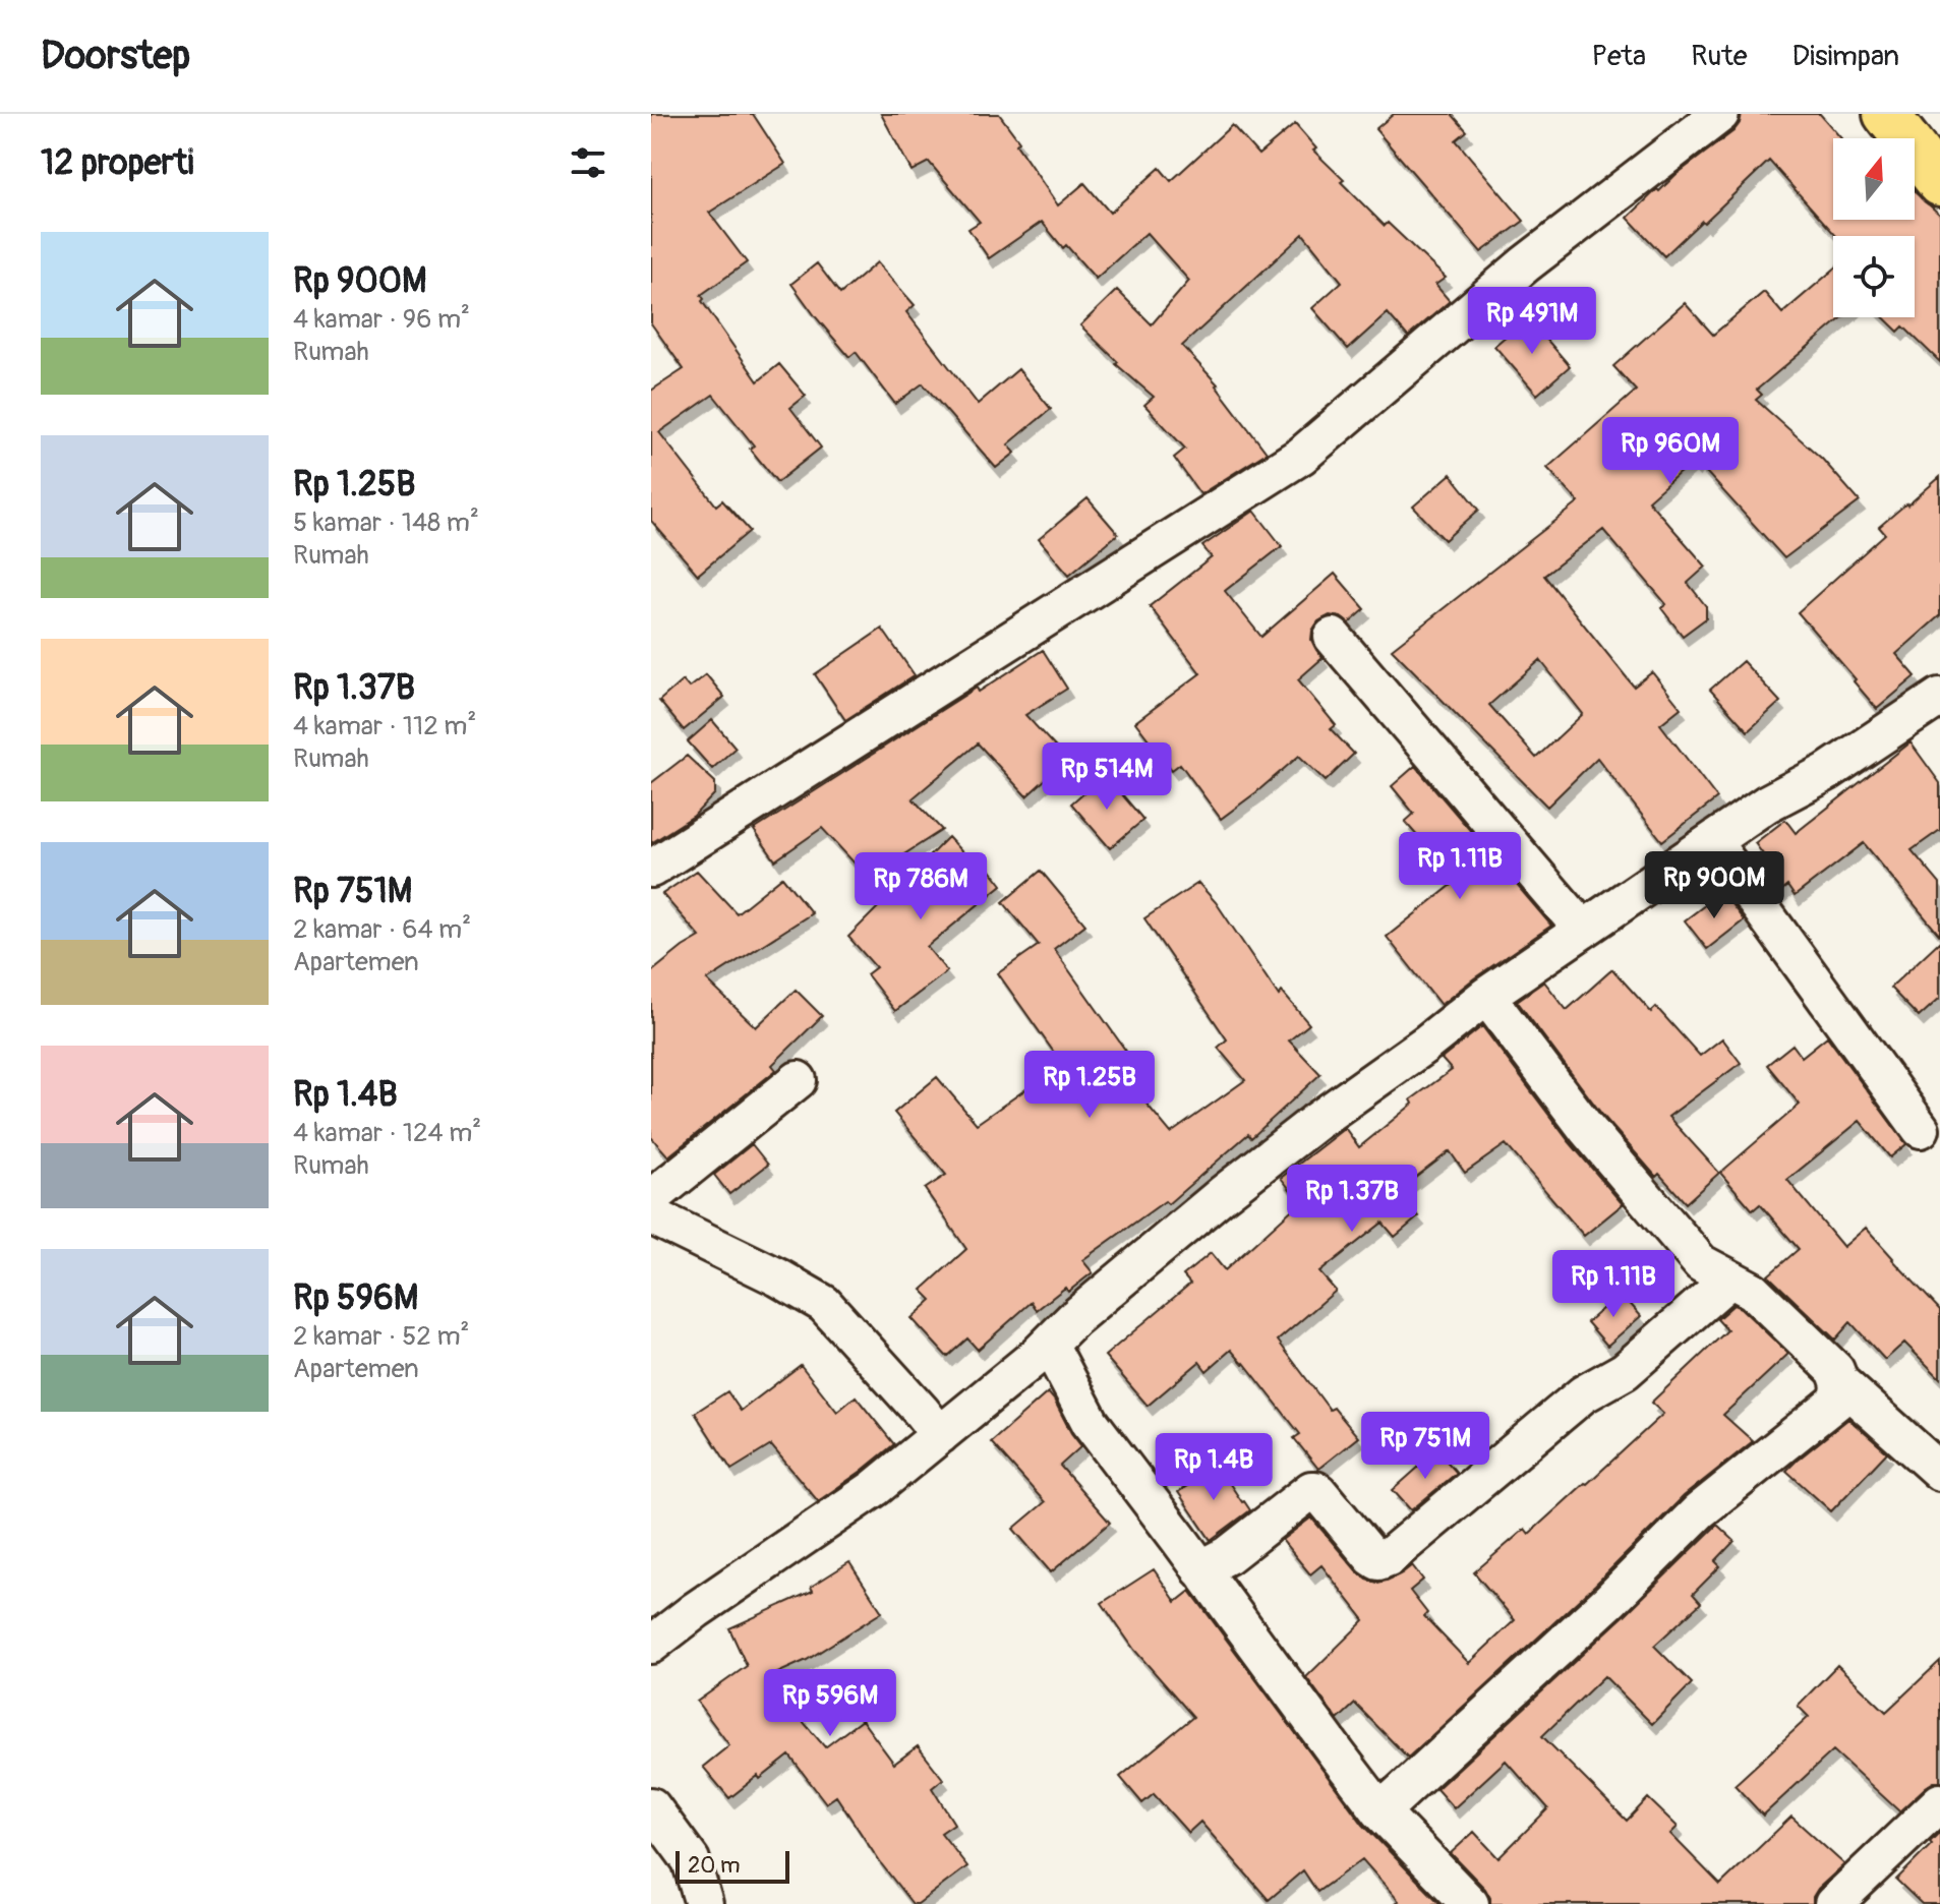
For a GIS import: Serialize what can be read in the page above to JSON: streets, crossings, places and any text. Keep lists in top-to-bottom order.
{
  "scale_bar": "20 m",
  "north": "top",
  "page": {
    "header": "Doorstep",
    "nav": ["Peta", "Rute", "Disimpan"],
    "heading": "12 properti",
    "list": [
      {
        "name": "Rp 900M",
        "note": "4 kamar · 96 m² · Rumah"
      },
      {
        "name": "Rp 1.25B",
        "note": "5 kamar · 148 m² · Rumah"
      },
      {
        "name": "Rp 1.37B",
        "note": "4 kamar · 112 m² · Rumah"
      },
      {
        "name": "Rp 751M",
        "note": "2 kamar · 64 m² · Apartemen"
      },
      {
        "name": "Rp 1.4B",
        "note": "4 kamar · 124 m² · Rumah"
      },
      {
        "name": "Rp 596M",
        "note": "2 kamar · 52 m² · Apartemen"
      }
    ],
    "price": [
      "Rp 491M",
      "Rp 960M",
      "Rp 514M",
      "Rp 1.11B",
      "Rp 900M",
      "Rp 786M",
      "Rp 1.25B",
      "Rp 1.37B",
      "Rp 1.11B",
      "Rp 751M",
      "Rp 1.4B",
      "Rp 596M"
    ],
    "scale": "20 m"
  }
}
